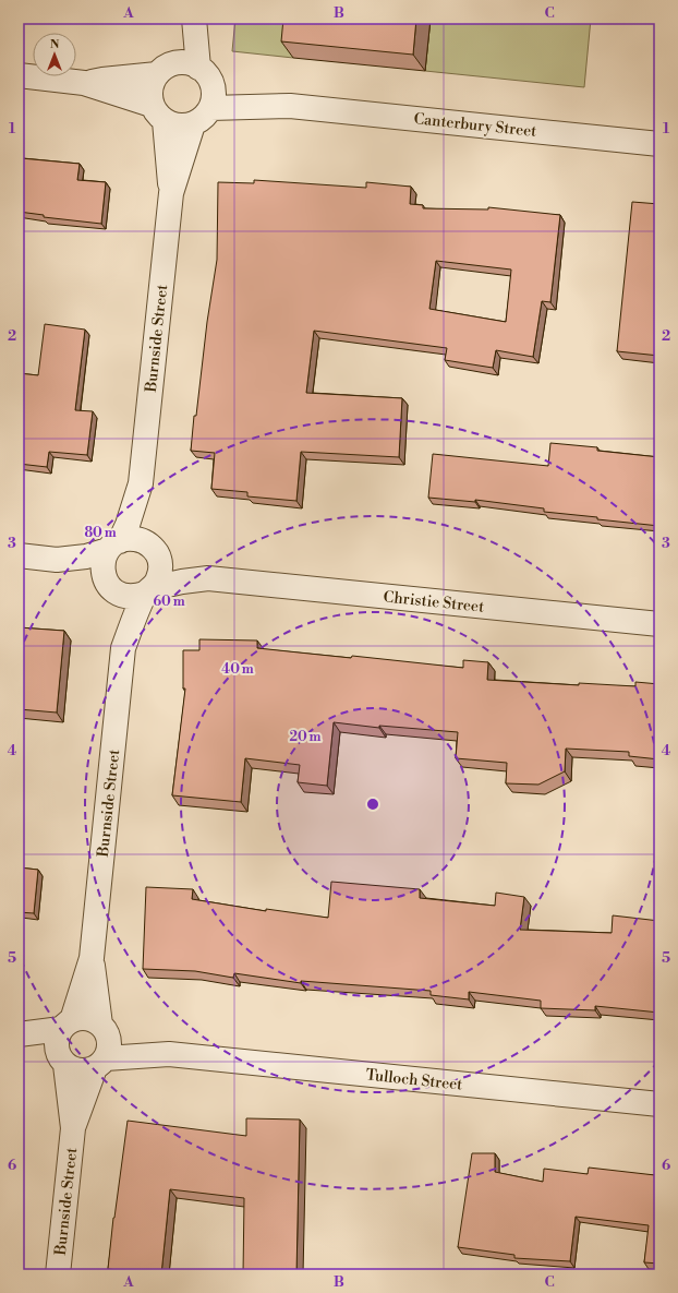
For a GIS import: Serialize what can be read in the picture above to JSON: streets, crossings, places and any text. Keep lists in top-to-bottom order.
{
  "streets": {
    "street": [
      "Canterbury Street",
      "Burnside Street",
      "Christie Street",
      "Tulloch Street"
    ]
  },
  "crossings": [
    ["Canterbury Street", "Burnside Street"],
    ["Burnside Street", "Christie Street"],
    ["Burnside Street", "Tulloch Street"]
  ],
  "north": "top",
  "grid": {
    "columns": ["A", "B", "C"],
    "rows": [
      "1",
      "2",
      "3",
      "4",
      "5",
      "6"
    ]
  },
  "rings": [
    "80 m",
    "60 m",
    "40 m",
    "20 m"
  ]
}
